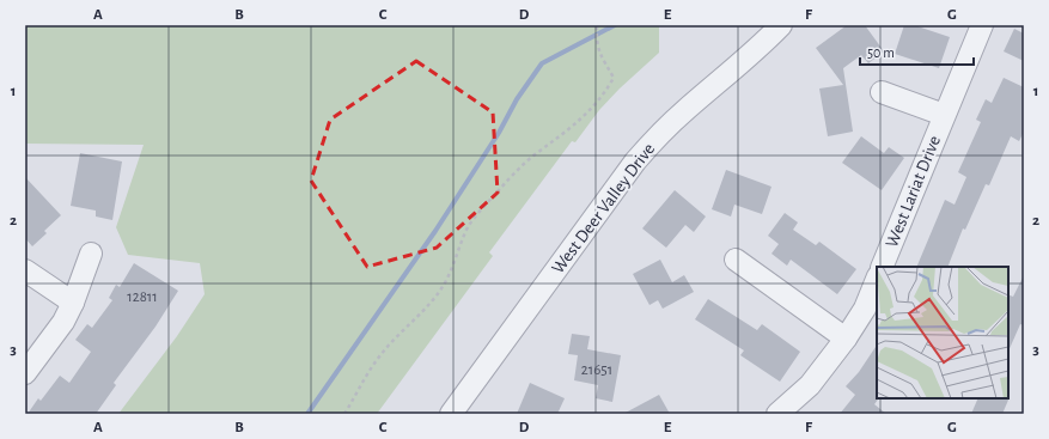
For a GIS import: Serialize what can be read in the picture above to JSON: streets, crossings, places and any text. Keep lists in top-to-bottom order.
{
  "streets": {
    "street": ["West Lariat Drive", "West Deer Valley Drive"]
  },
  "house_numbers": ["12811", "21651"],
  "scale_bar": "50 m",
  "grid": {
    "columns": [
      "A",
      "B",
      "C",
      "D",
      "E",
      "F",
      "G"
    ],
    "rows": ["1", "2", "3"]
  }
}
